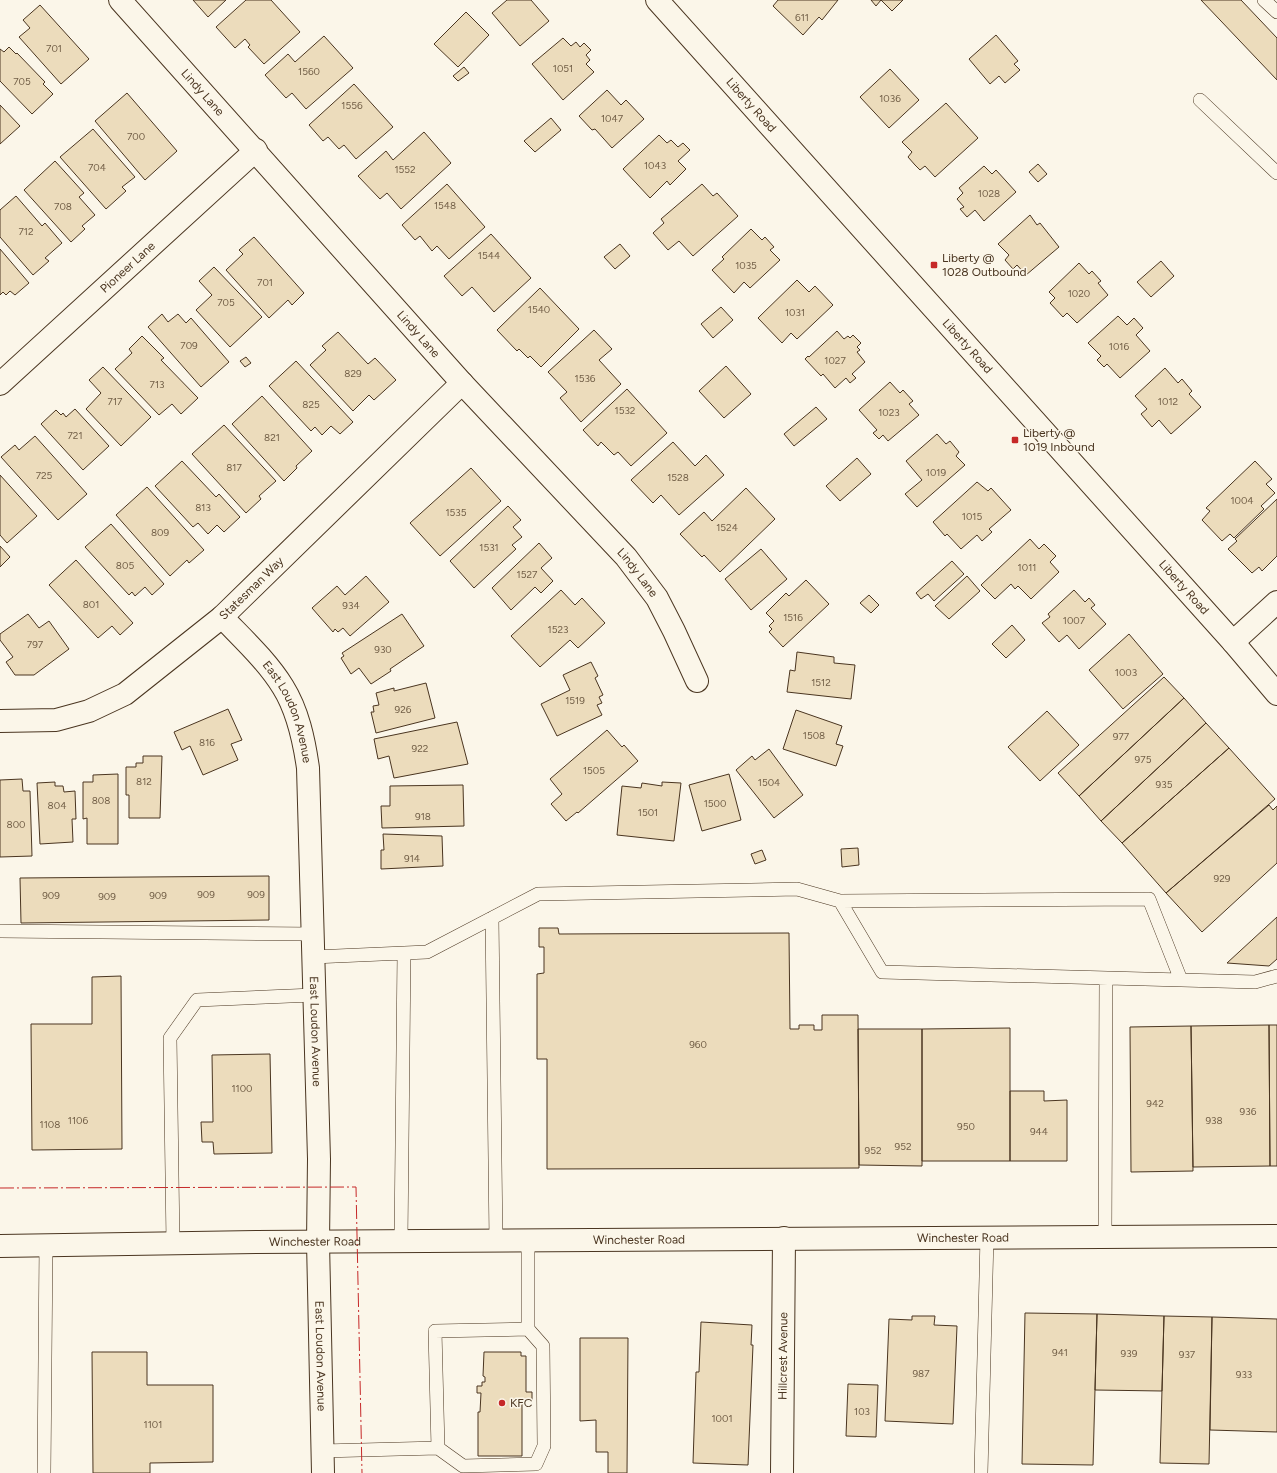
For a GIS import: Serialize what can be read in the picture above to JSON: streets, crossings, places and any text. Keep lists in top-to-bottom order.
{
  "streets": {
    "street": [
      "Lindy Lane",
      "Liberty Road",
      "Pioneer Lane",
      "Statesman Way",
      "East Loudon Avenue",
      "Winchester Road",
      "Hillcrest Avenue"
    ]
  },
  "crossings": [
    ["Lindy Lane", "Pioneer Lane"],
    ["Lindy Lane", "Statesman Way"],
    ["Statesman Way", "East Loudon Avenue"],
    ["East Loudon Avenue", "Winchester Road"],
    ["Winchester Road", "Hillcrest Avenue"]
  ],
  "places": {
    "transit": ["Liberty @ 1028 Outbound", "Liberty @ 1019 Inbound"],
    "other": ["KFC"]
  },
  "house_numbers": [
    "611",
    "701",
    "1051",
    "1560",
    "705",
    "1036",
    "1556",
    "1047",
    "700",
    "1043",
    "704",
    "1552",
    "1028",
    "1548",
    "708",
    "712",
    "1544",
    "1035",
    "701",
    "1020",
    "705",
    "1540",
    "1031",
    "709",
    "1016",
    "1027",
    "829",
    "1536",
    "713",
    "717",
    "1012",
    "825",
    "1532",
    "1023",
    "721",
    "821",
    "817",
    "1019",
    "725",
    "1528",
    "1004",
    "813",
    "1535",
    "1015",
    "1524",
    "809",
    "1531",
    "805",
    "1011",
    "1527",
    "801",
    "934",
    "1516",
    "1007",
    "1523",
    "797",
    "930",
    "1003",
    "1512",
    "1519",
    "926",
    "1508",
    "977",
    "816",
    "922",
    "975",
    "1505",
    "812",
    "1504",
    "935",
    "808",
    "1500",
    "804",
    "1501",
    "918",
    "800",
    "914",
    "929",
    "909",
    "909",
    "909",
    "909",
    "909",
    "960",
    "1100",
    "942",
    "936",
    "1106",
    "938",
    "1108",
    "950",
    "944",
    "952",
    "952",
    "941",
    "939",
    "937",
    "987",
    "933",
    "103",
    "1001",
    "1101"
  ]
}
